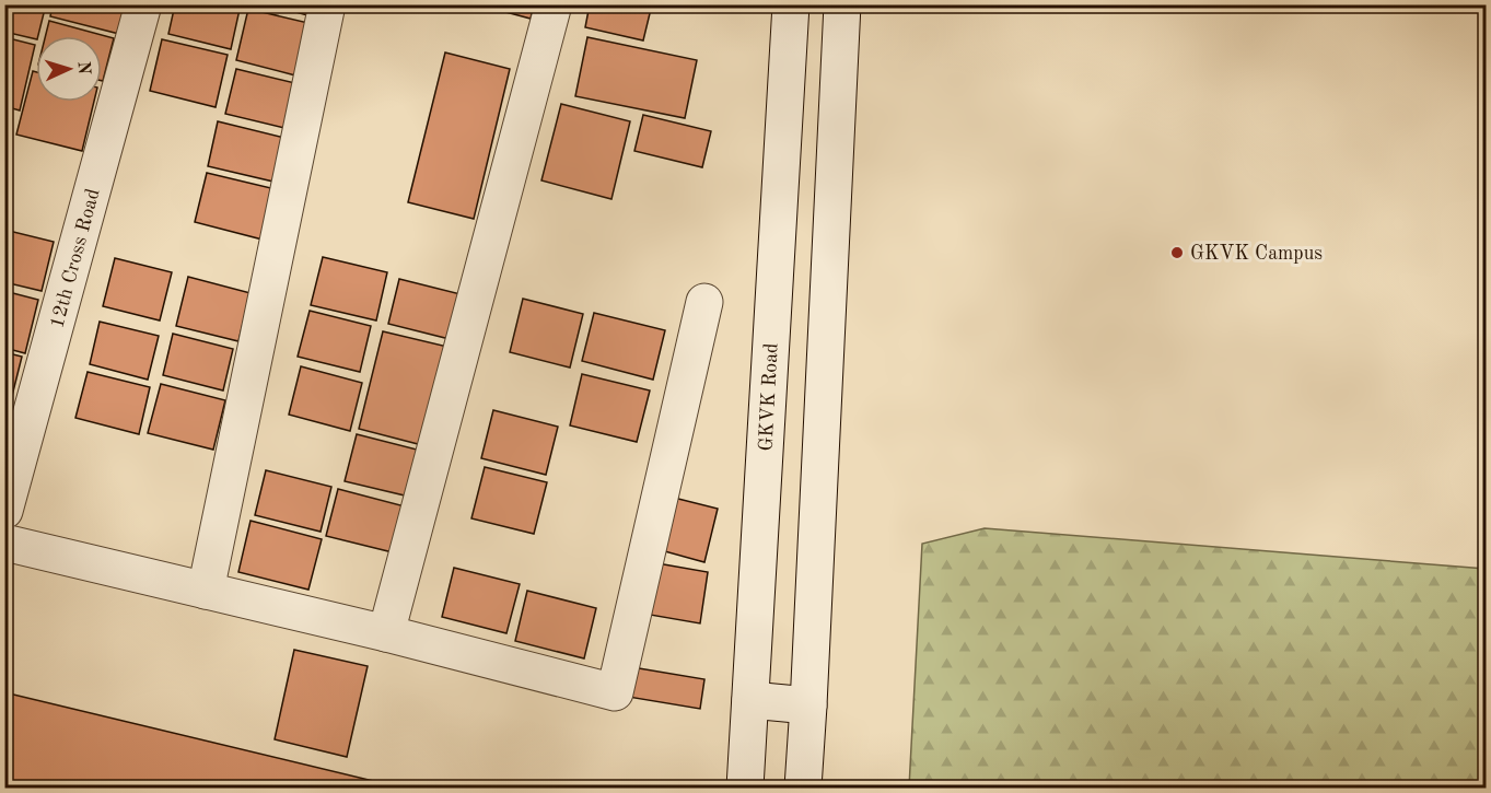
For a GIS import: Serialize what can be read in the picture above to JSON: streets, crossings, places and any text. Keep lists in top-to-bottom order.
{
  "streets": {
    "street": ["12th Cross Road", "GKVK Road"]
  },
  "places": ["GKVK Campus"],
  "north": "right"
}
